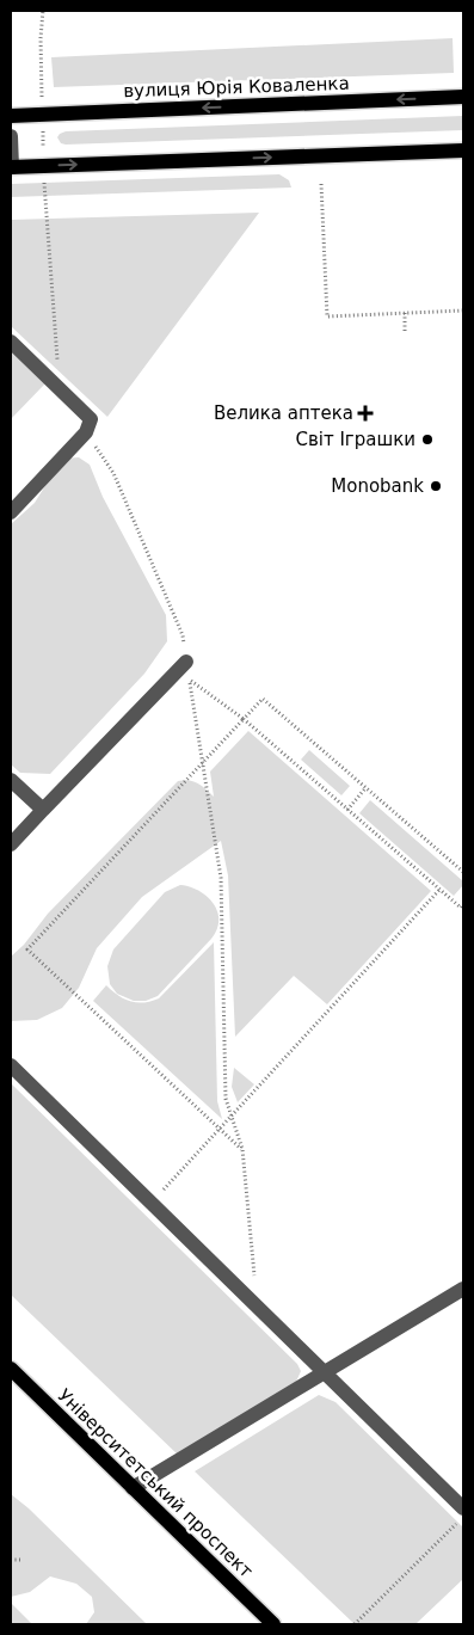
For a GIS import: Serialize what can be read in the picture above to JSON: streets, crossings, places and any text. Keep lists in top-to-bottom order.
{
  "streets": {
    "main road": ["вулиця Юрія Коваленка", "Університетський проспект"]
  },
  "places": {
    "health": ["Велика аптека"],
    "other": ["Світ Іграшки", "Monobank"]
  }
}
